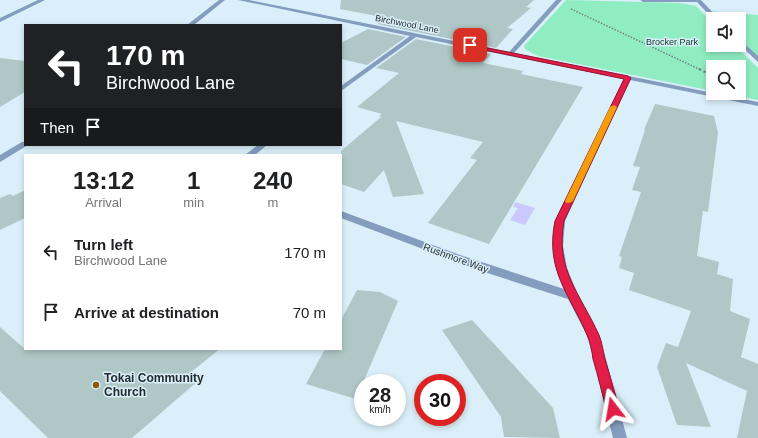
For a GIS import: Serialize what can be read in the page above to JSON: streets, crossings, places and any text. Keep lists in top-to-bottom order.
{
  "streets": {
    "street": ["Birchwood Lane", "Rushmore Way"]
  },
  "parks": ["Brocker Park"],
  "places": ["Tokai Community Church"],
  "page": {
    "turn": ["170 m", "Birchwood Lane"],
    "then": "Then",
    "eta": [
      "13:12",
      "Arrival",
      "1",
      "min",
      "240",
      "m"
    ],
    "list": [
      {
        "name": "Turn left",
        "note": "Birchwood Lane",
        "value": "170 m"
      },
      {
        "name": "Arrive at destination",
        "value": "70 m"
      }
    ],
    "speed": "28 km/h",
    "limit": "30"
  }
}
